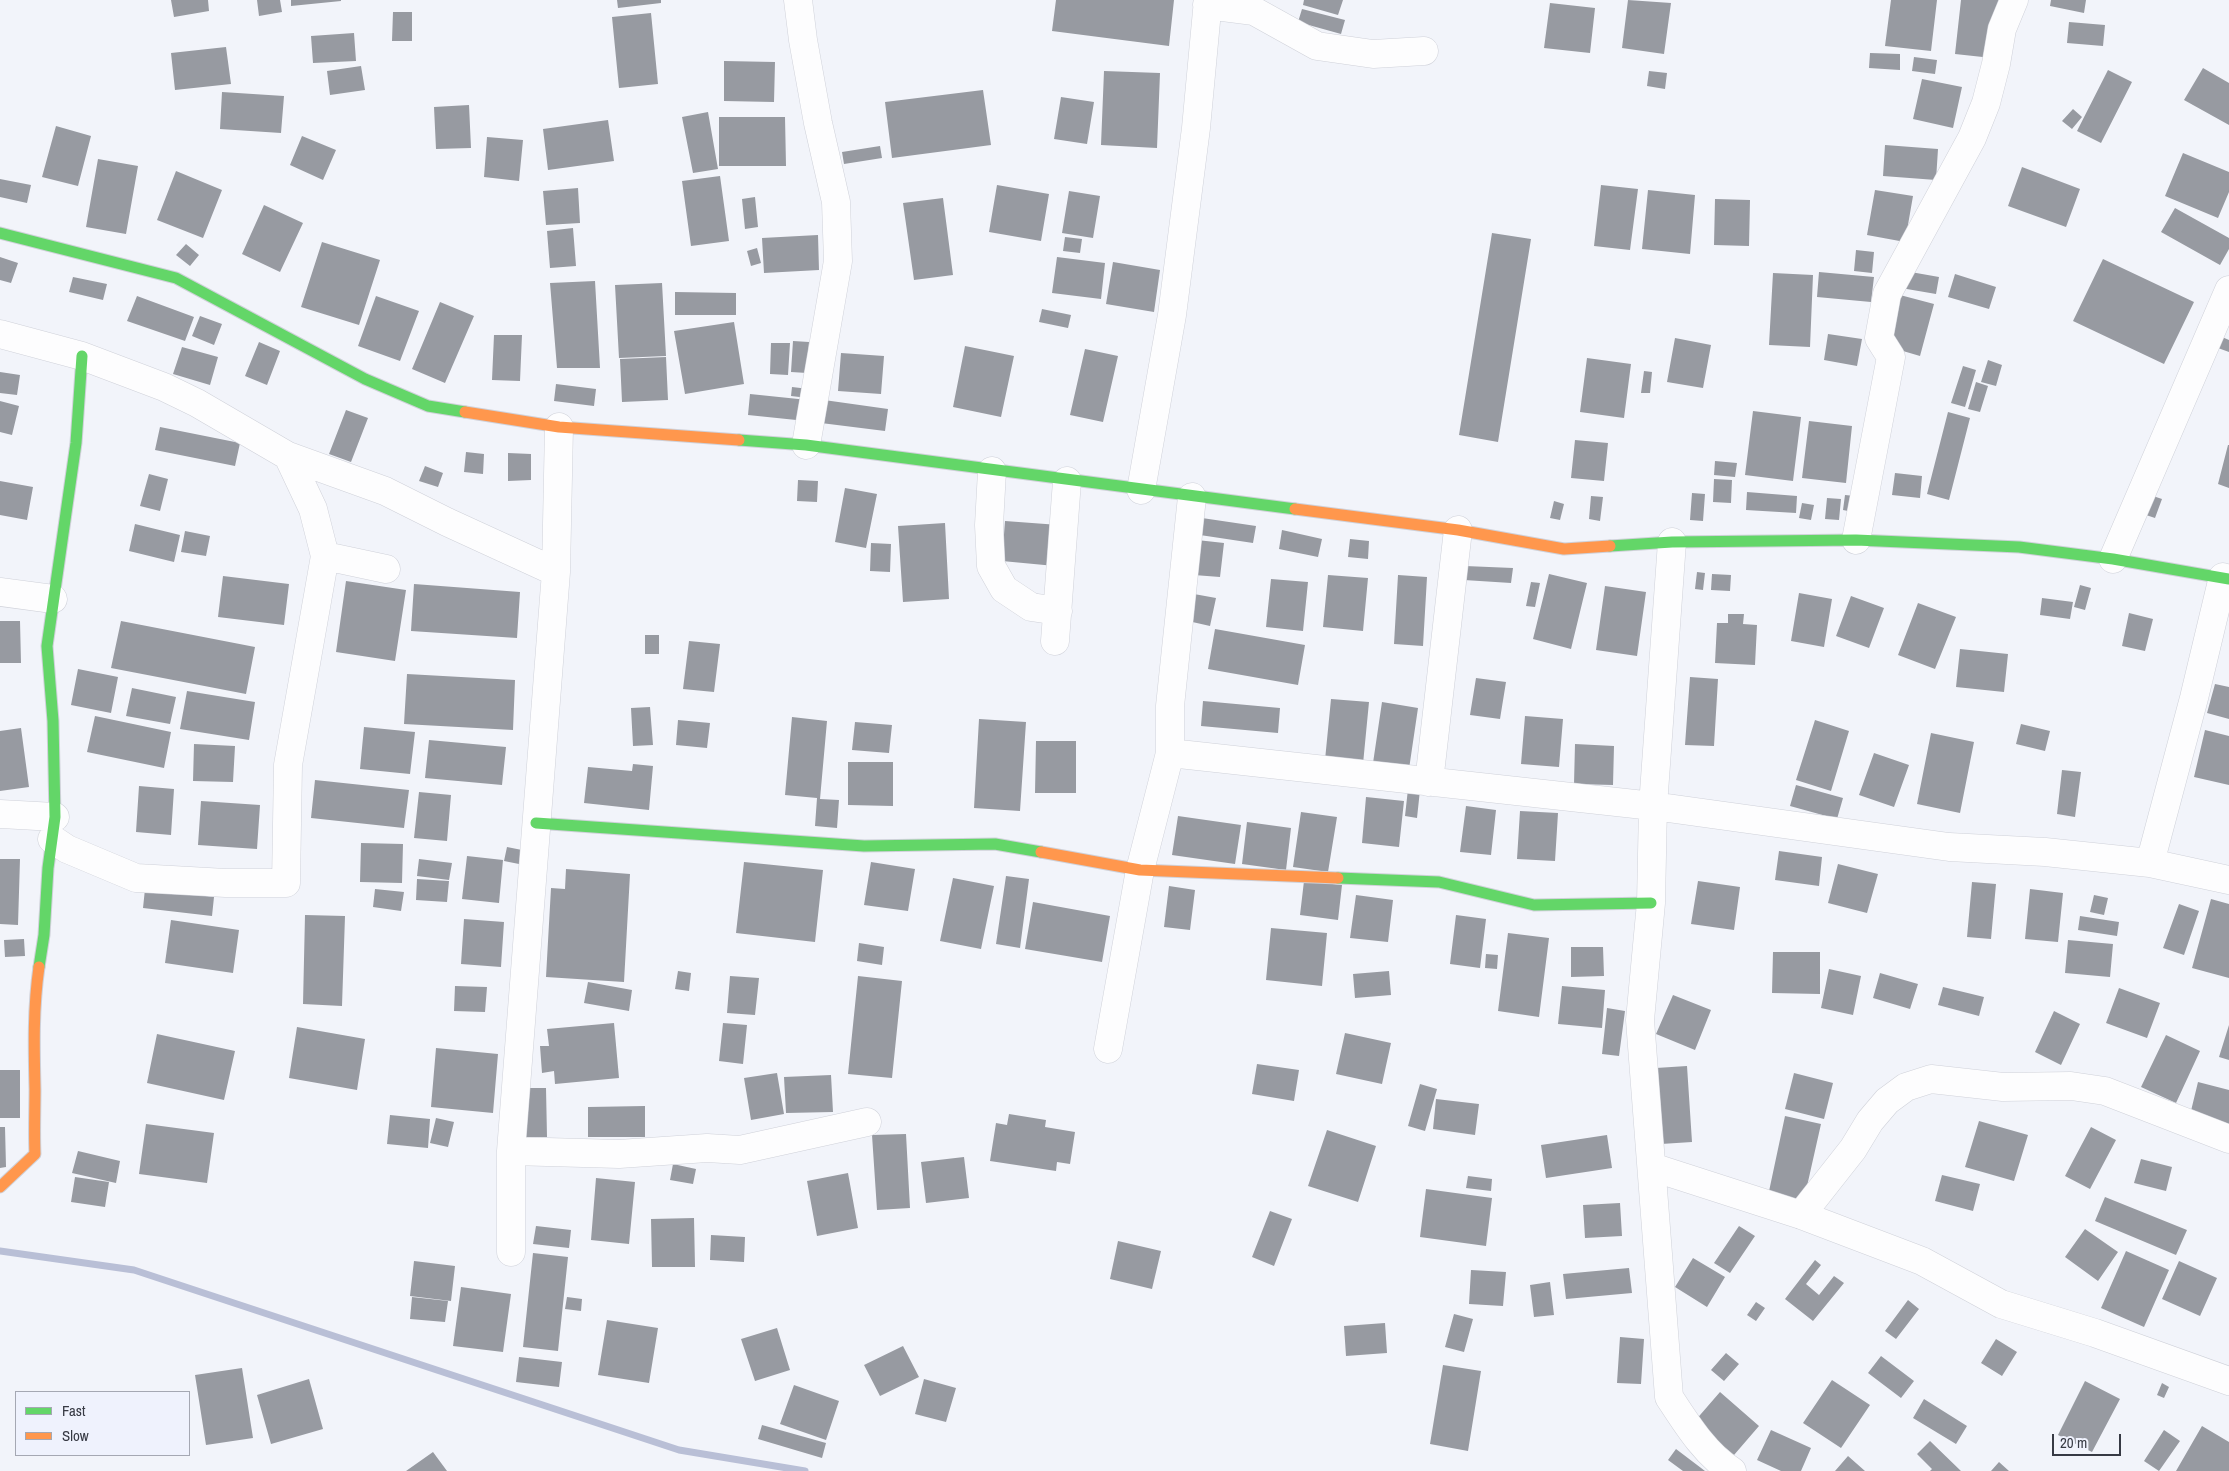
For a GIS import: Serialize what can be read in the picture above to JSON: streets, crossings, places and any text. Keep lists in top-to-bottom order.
{
  "legend": ["Fast", "Slow"],
  "scale_bar": "20 m"
}
